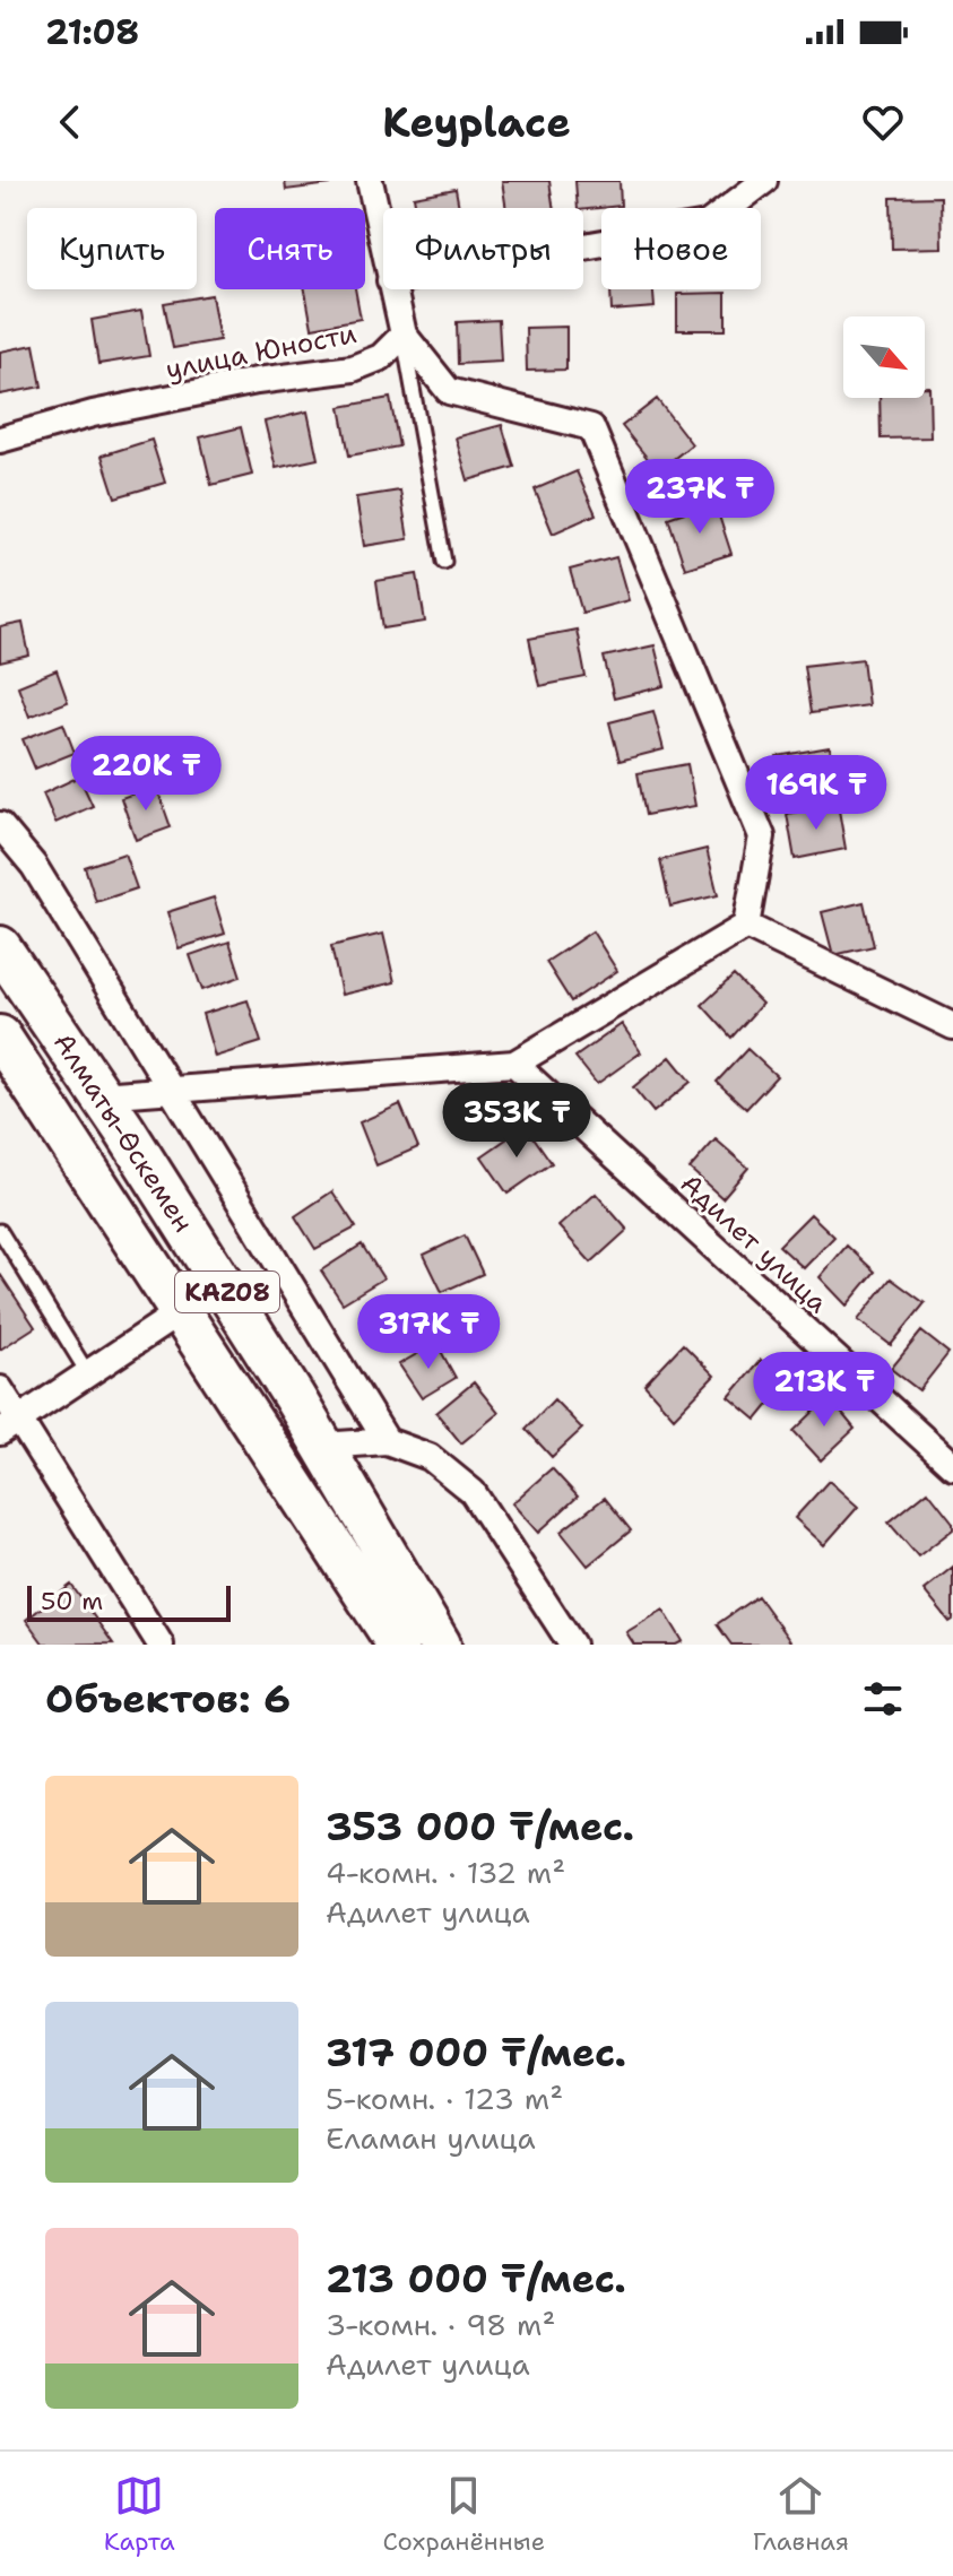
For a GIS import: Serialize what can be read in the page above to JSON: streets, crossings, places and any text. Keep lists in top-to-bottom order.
{
  "streets": {
    "main road": ["Алматы-Өскемен", "KAZ08"],
    "street": ["улица Юности", "Адилет улица"]
  },
  "scale_bar": "50 m",
  "north": "bottom right",
  "page": {
    "status": "21:08",
    "header": "Keyplace",
    "chip": [
      "Купить",
      "Снять",
      "Фильтры",
      "Новое"
    ],
    "price": [
      "237K ₸",
      "220K ₸",
      "169K ₸",
      "353K ₸",
      "317K ₸",
      "213K ₸"
    ],
    "scale": "50 m",
    "heading": "Объектов: 6",
    "list": [
      {
        "name": "353 000 ₸/мес.",
        "note": "4-комн. · 132 m² · Адилет улица"
      },
      {
        "name": "317 000 ₸/мес.",
        "note": "5-комн. · 123 m² · Еламан улица"
      },
      {
        "name": "213 000 ₸/мес.",
        "note": "3-комн. · 98 m² · Адилет улица"
      }
    ],
    "tabs": ["Карта", "Сохранённые", "Главная"]
  }
}
